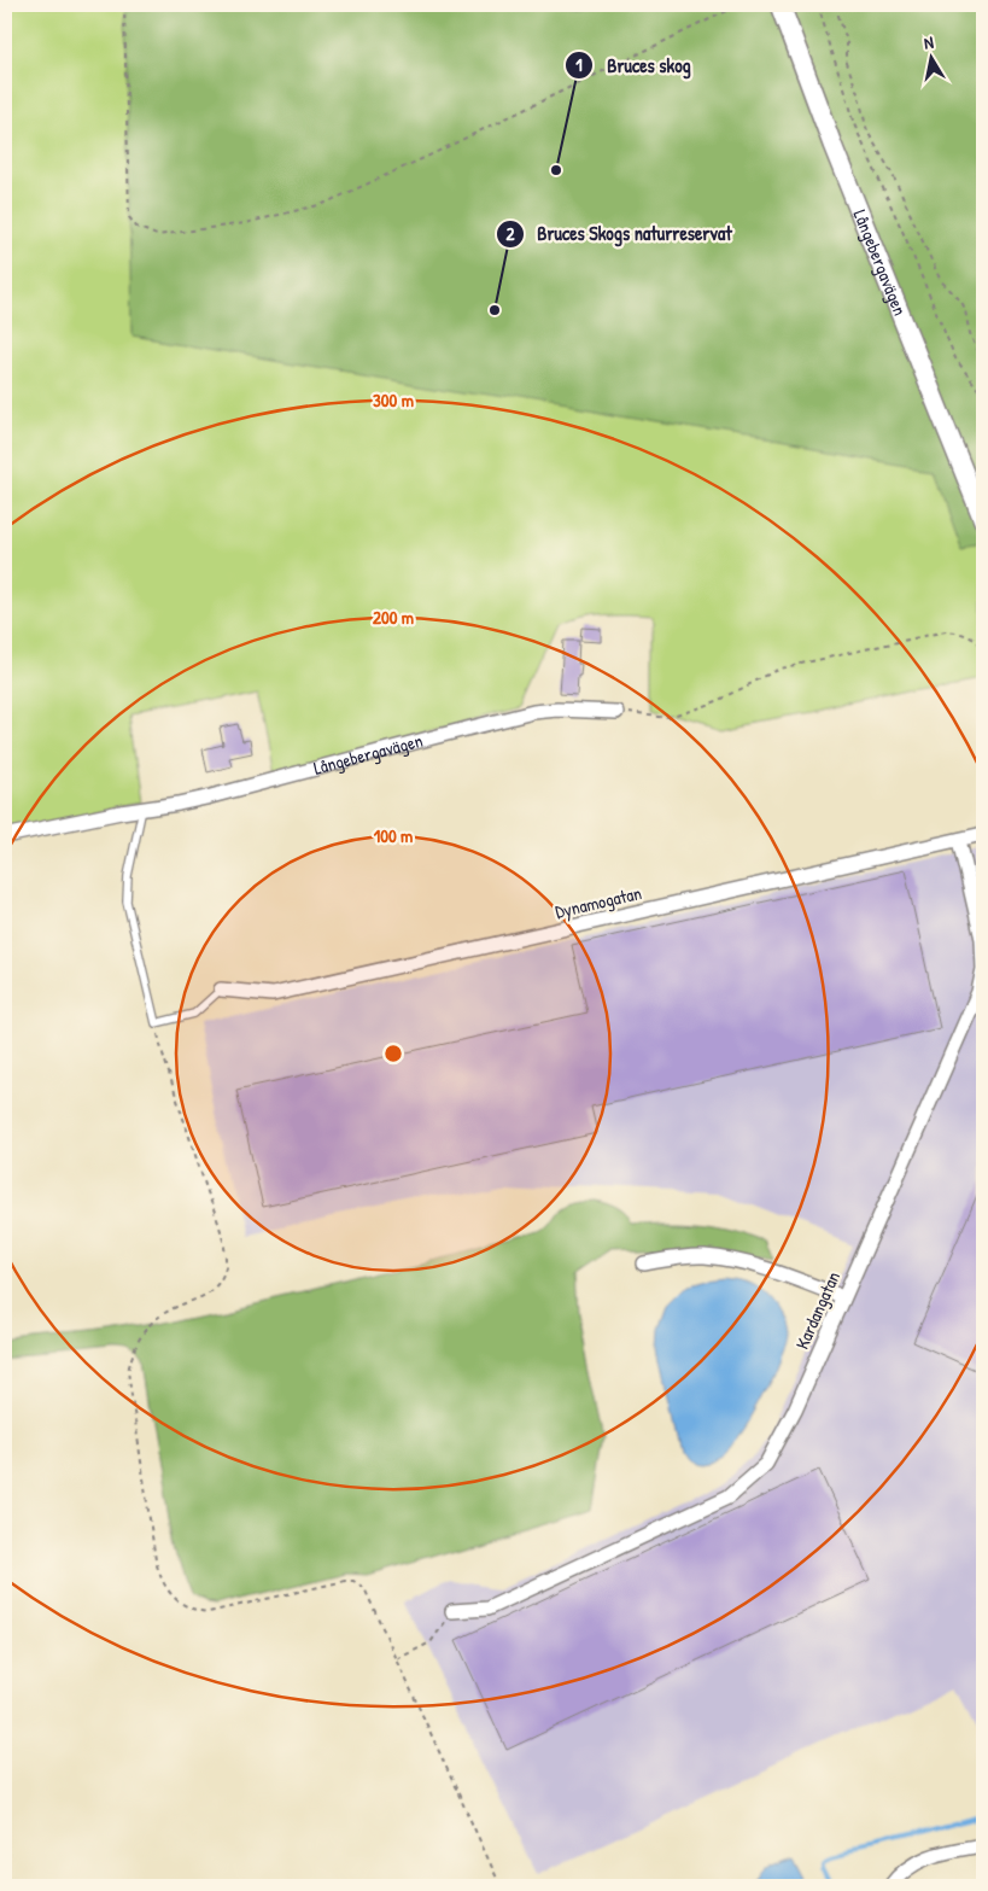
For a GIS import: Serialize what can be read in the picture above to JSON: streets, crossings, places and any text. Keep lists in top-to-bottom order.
{
  "streets": {
    "street": ["Långebergavägen", "Dynamogatan", "Kardangatan"]
  },
  "crossings": [
    ["Dynamogatan", "Kardangatan"]
  ],
  "places": ["Bruces skog", "Bruces Skogs naturreservat"],
  "north": "top",
  "rings": ["300 m", "200 m", "100 m"]
}
